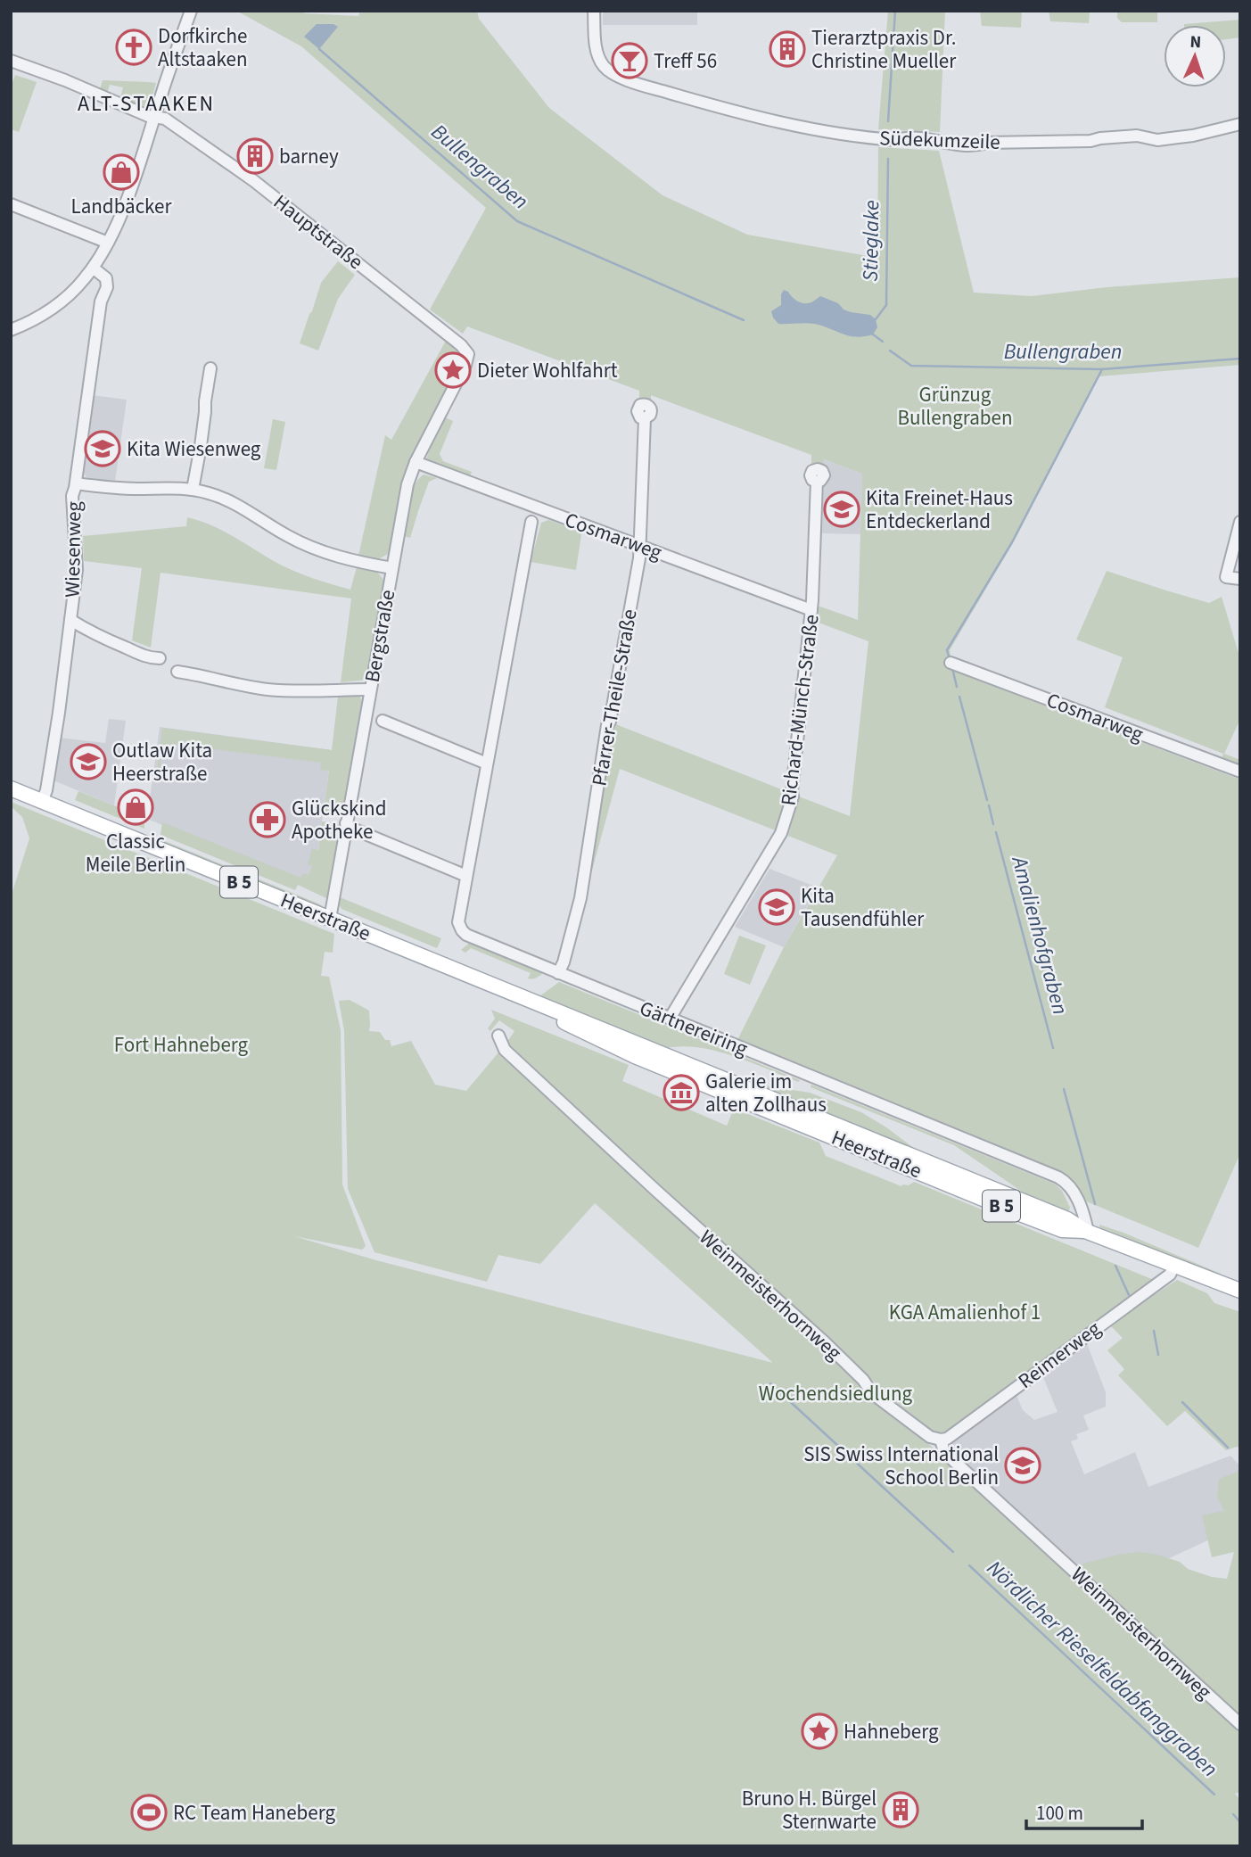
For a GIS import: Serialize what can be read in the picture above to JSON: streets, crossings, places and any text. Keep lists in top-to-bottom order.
{
  "streets": {
    "main road": ["B 5", "Heerstraße"],
    "street": [
      "Südekumzeile",
      "Hauptstraße",
      "Cosmarweg",
      "Wiesenweg",
      "Bergstraße",
      "Pfarrer-Theile-Straße",
      "Richard-Münch-Straße",
      "Gärtnereiring",
      "Weinmeisterhornweg",
      "Reimerweg"
    ]
  },
  "crossings": [
    ["Hauptstraße", "Bergstraße"],
    ["Cosmarweg", "Bergstraße"],
    ["Cosmarweg", "Pfarrer-Theile-Straße"],
    ["Cosmarweg", "Richard-Münch-Straße"],
    ["Wiesenweg", "Heerstraße"],
    ["Bergstraße", "Heerstraße"],
    ["Pfarrer-Theile-Straße", "Gärtnereiring"],
    ["Richard-Münch-Straße", "Gärtnereiring"],
    ["Heerstraße", "Gärtnereiring"],
    ["Heerstraße", "Reimerweg"],
    ["Weinmeisterhornweg", "Reimerweg"]
  ],
  "districts": ["ALT-STAAKEN"],
  "water": [
    "Bullengraben",
    "Stieglake",
    "Amalienhofgraben",
    "Nördlicher Rieselfeldabfanggraben"
  ],
  "parks": [
    "Grünzug Bullengraben",
    "Fort Hahneberg",
    "KGA Amalienhof 1",
    "Wochendsiedlung"
  ],
  "places": {
    "church": ["Dorfkirche Altstaaken"],
    "building": ["Tierarztpraxis Dr. Christine Mueller", "barney", "Bruno H. Bürgel Sternwarte"],
    "bar": ["Treff 56"],
    "shop": ["Landbäcker", "Classic Meile Berlin"],
    "place": ["Dieter Wohlfahrt", "Hahneberg"],
    "school or university": [
      "Kita Wiesenweg",
      "Kita Freinet-Haus Entdeckerland",
      "Outlaw Kita Heerstraße",
      "Kita Tausendfühler",
      "SIS Swiss International School Berlin"
    ],
    "pharmacy": ["Glückskind Apotheke"],
    "museum": ["Galerie im alten Zollhaus"],
    "sports": ["RC Team Haneberg"]
  },
  "scale_bar": "100 m",
  "north": "top"
}
